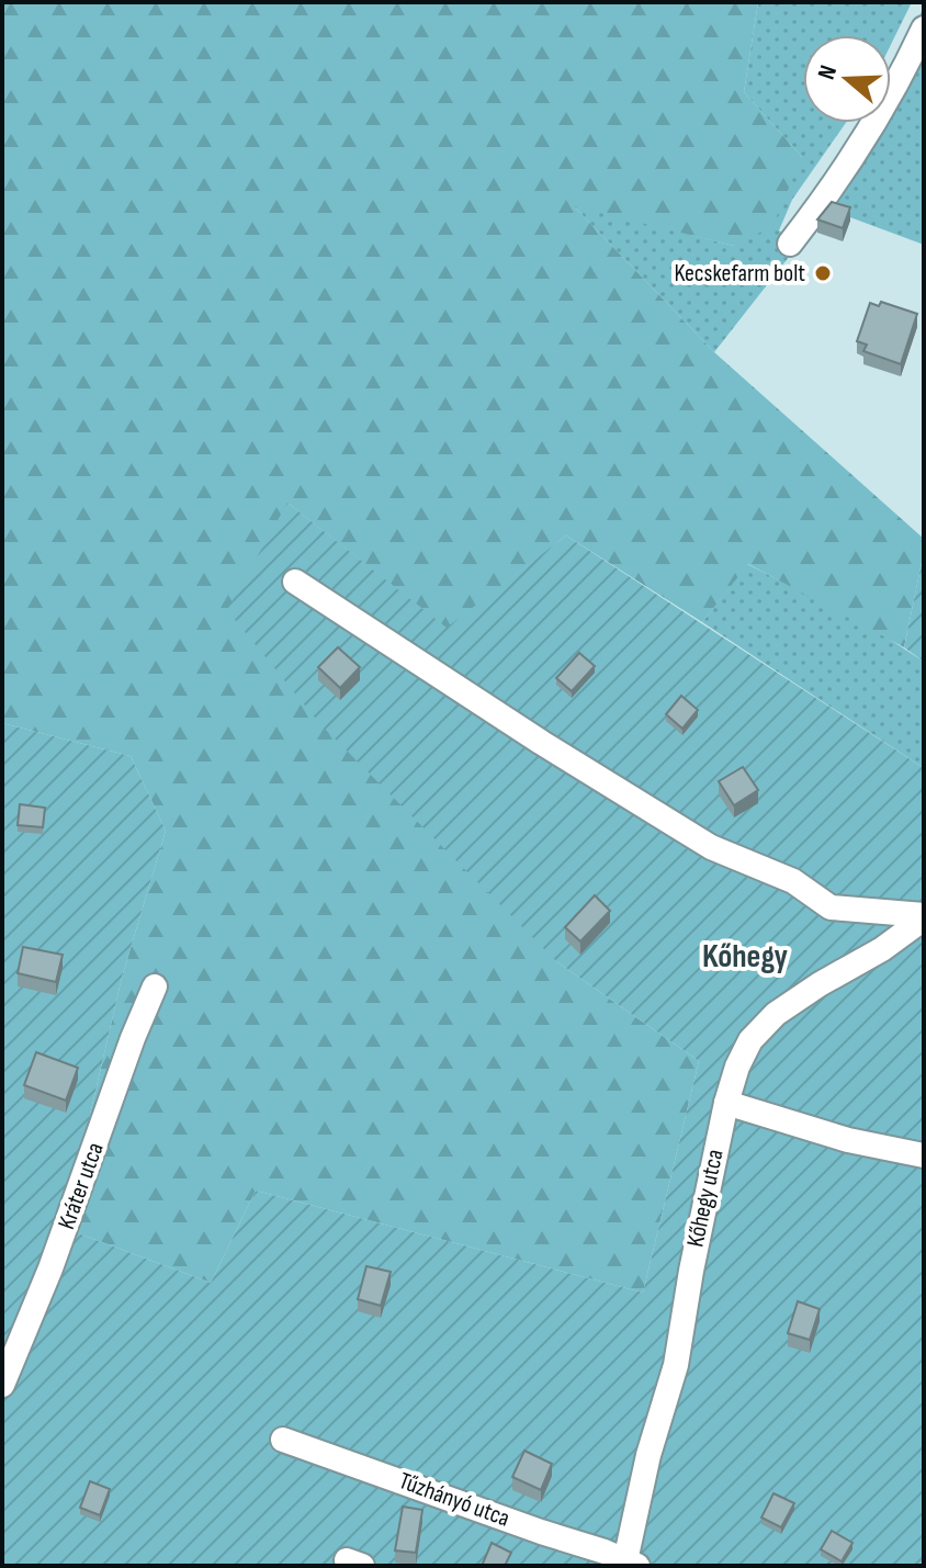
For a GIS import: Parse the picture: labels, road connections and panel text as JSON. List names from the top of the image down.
{
  "streets": {
    "street": ["Kráter utca", "Kőhegy utca", "Tűzhányó utca"]
  },
  "crossings": [
    ["Kőhegy utca", "Tűzhányó utca"]
  ],
  "districts": ["Kőhegy"],
  "places": ["Kecskefarm bolt"],
  "north": "left"
}
